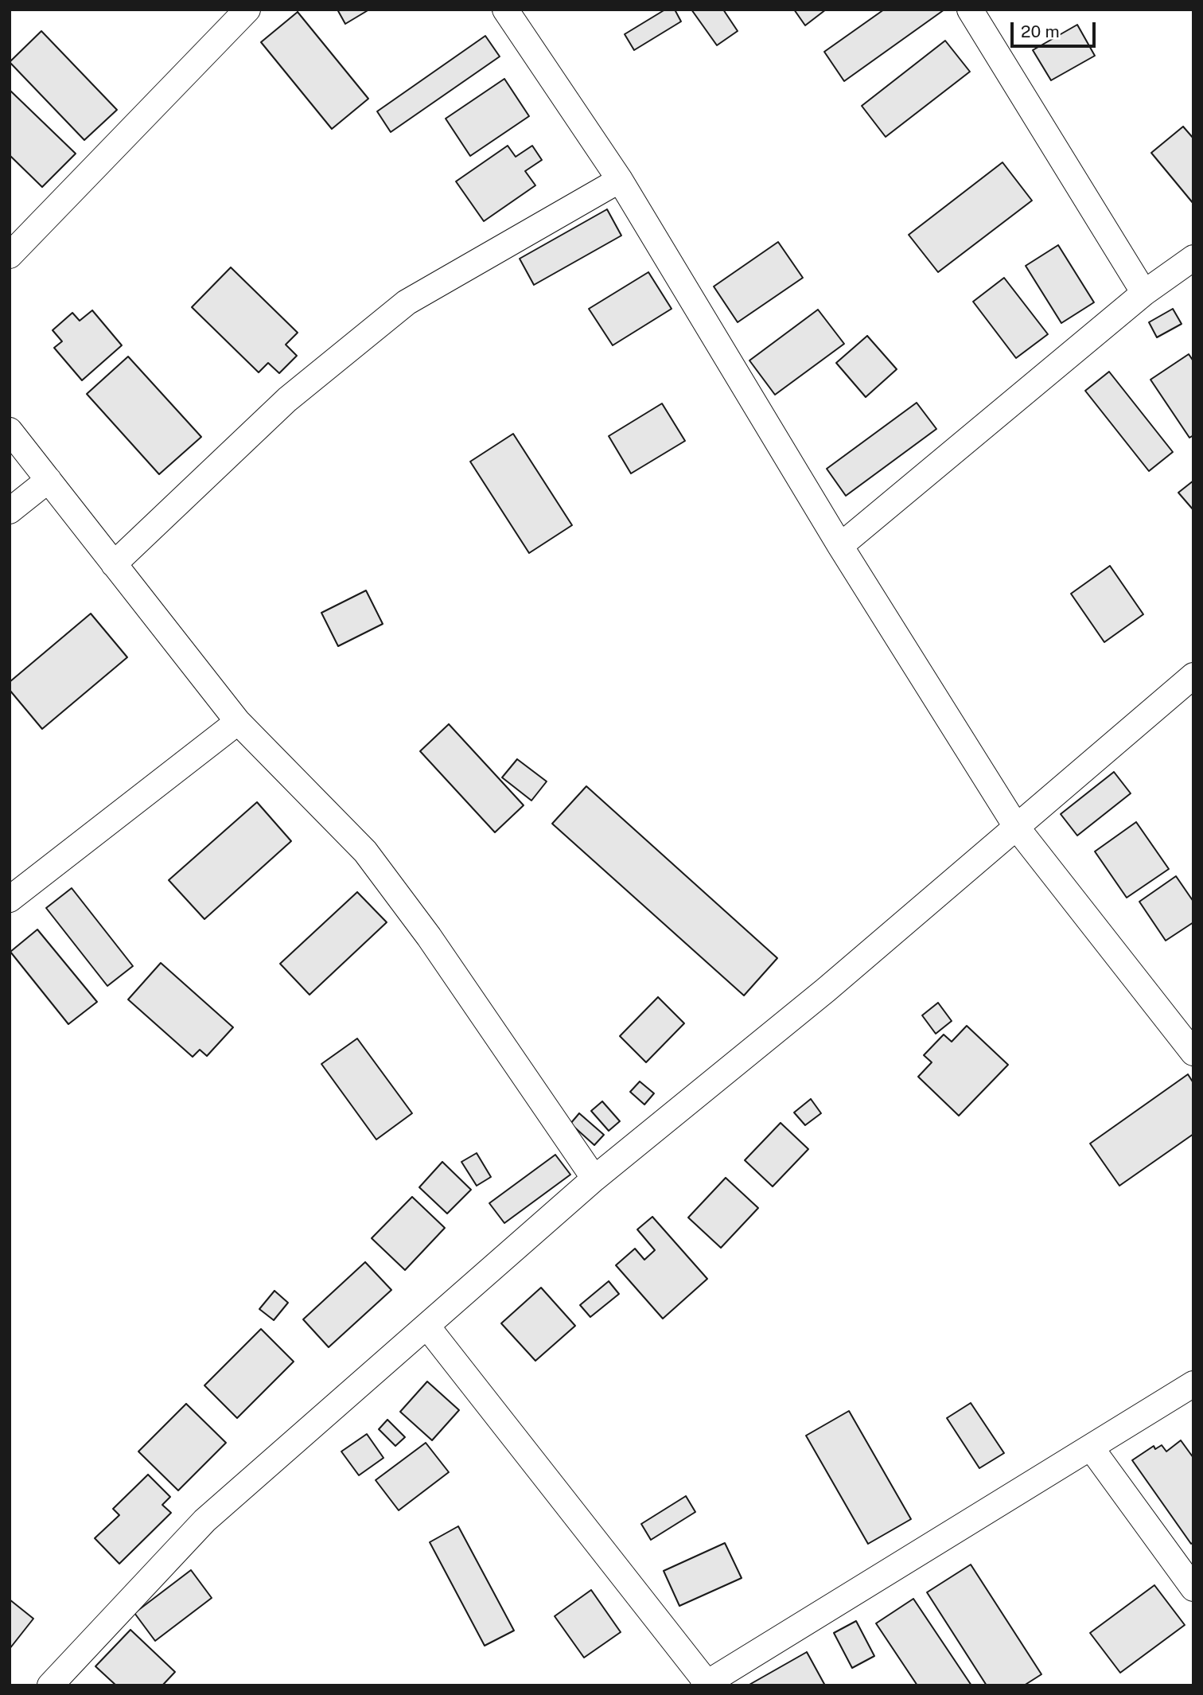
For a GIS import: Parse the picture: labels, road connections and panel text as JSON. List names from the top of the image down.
{
  "scale_bar": "20 m"
}
